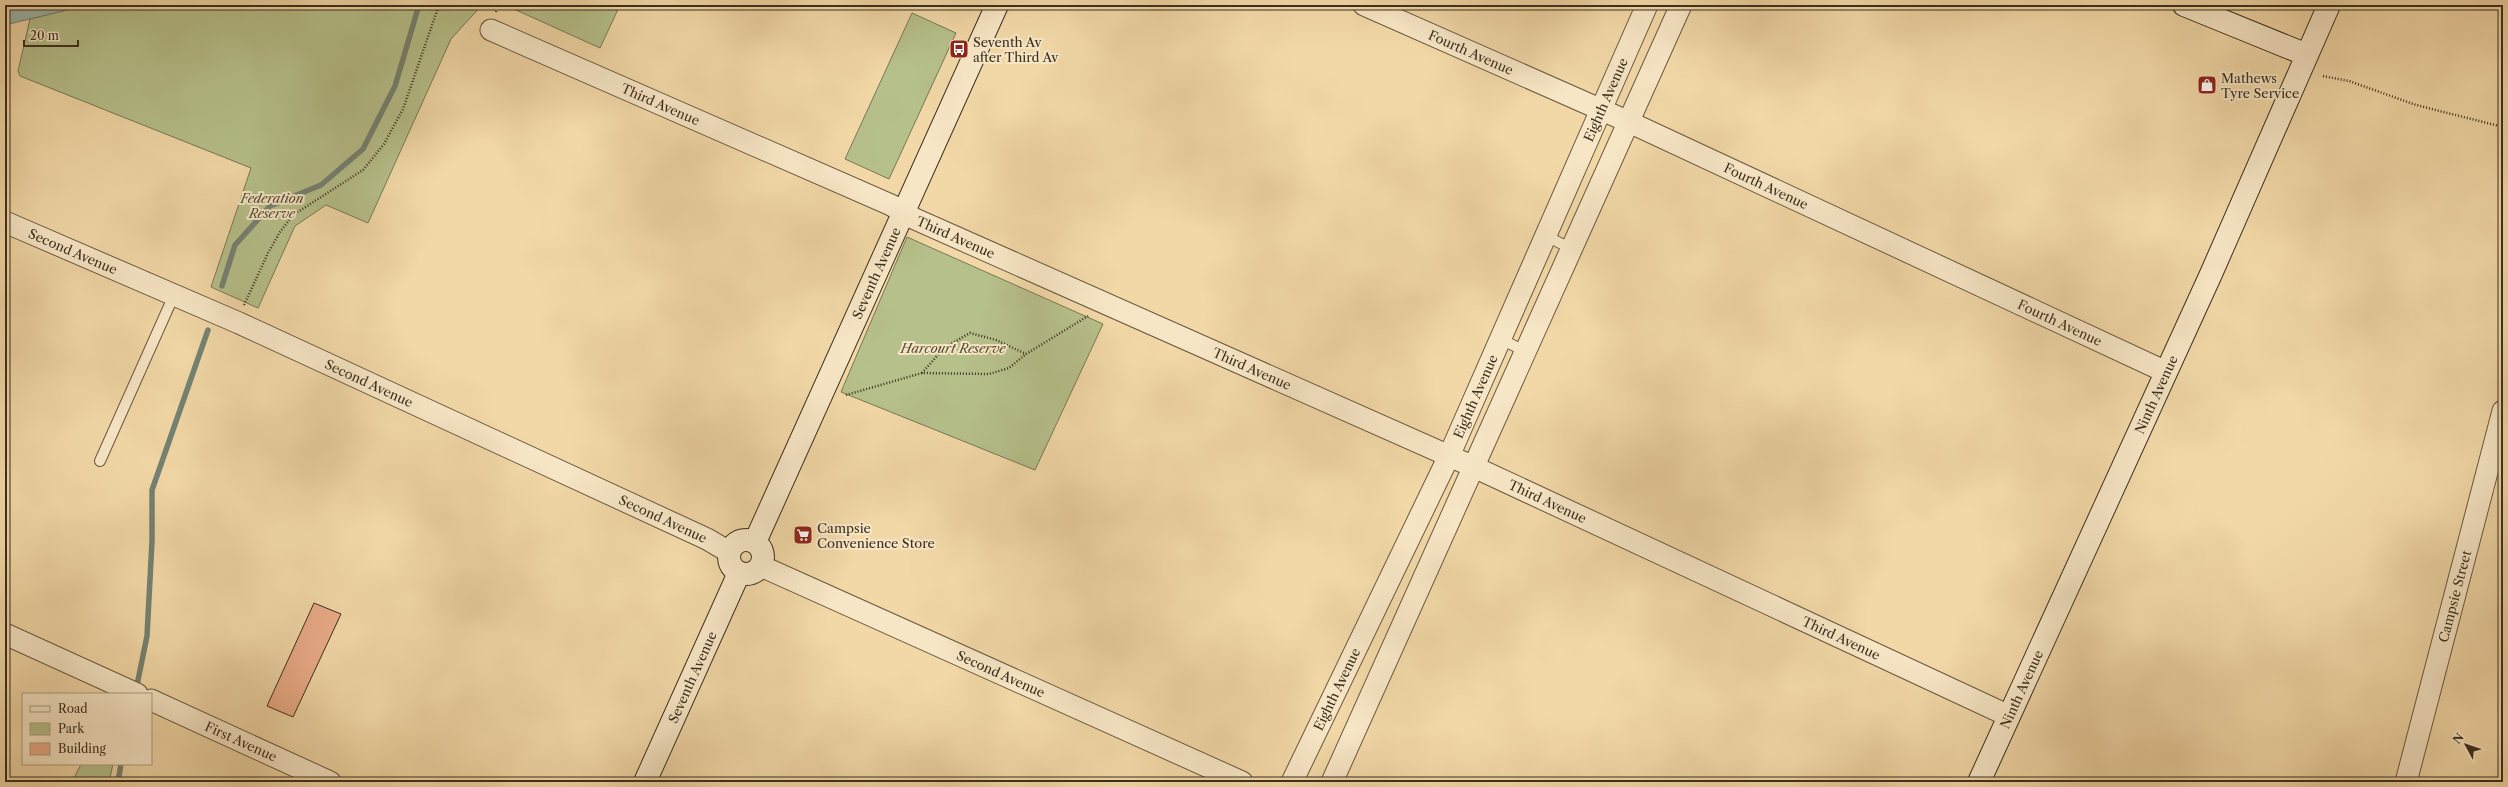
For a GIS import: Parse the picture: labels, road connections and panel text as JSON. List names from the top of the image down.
{
  "streets": {
    "main road": ["Seventh Avenue", "Ninth Avenue"],
    "street": [
      "Fourth Avenue",
      "Eighth Avenue",
      "Third Avenue",
      "Second Avenue",
      "Campsie Street",
      "First Avenue"
    ]
  },
  "crossings": [
    ["Fourth Avenue", "Eighth Avenue"],
    ["Fourth Avenue", "Ninth Avenue"],
    ["Eighth Avenue", "Third Avenue"],
    ["Third Avenue", "Seventh Avenue"],
    ["Third Avenue", "Ninth Avenue"],
    ["Second Avenue", "Seventh Avenue"]
  ],
  "parks": ["Federation Reserve", "Harcourt Reserve"],
  "places": {
    "bus stop": ["Seventh Av after Third Av"],
    "shop": ["Mathews Tyre Service"],
    "supermarket": ["Campsie Convenience Store"]
  },
  "legend": ["Road", "Park", "Building"],
  "scale_bar": "20 m",
  "north": "top left"
}
